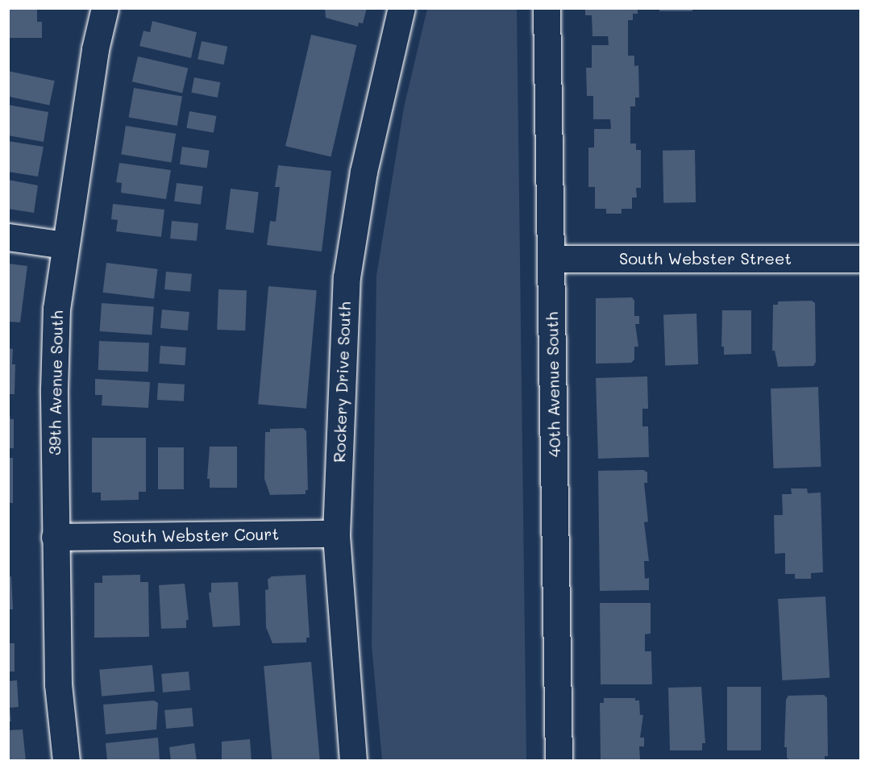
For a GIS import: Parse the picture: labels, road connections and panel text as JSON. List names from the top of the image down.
{
  "streets": {
    "street": [
      "South Webster Street",
      "Rockery Drive South",
      "39th Avenue South",
      "40th Avenue South",
      "South Webster Court"
    ]
  },
  "crossings": [
    ["South Webster Street", "40th Avenue South"],
    ["Rockery Drive South", "South Webster Court"],
    ["39th Avenue South", "South Webster Court"]
  ]
}
